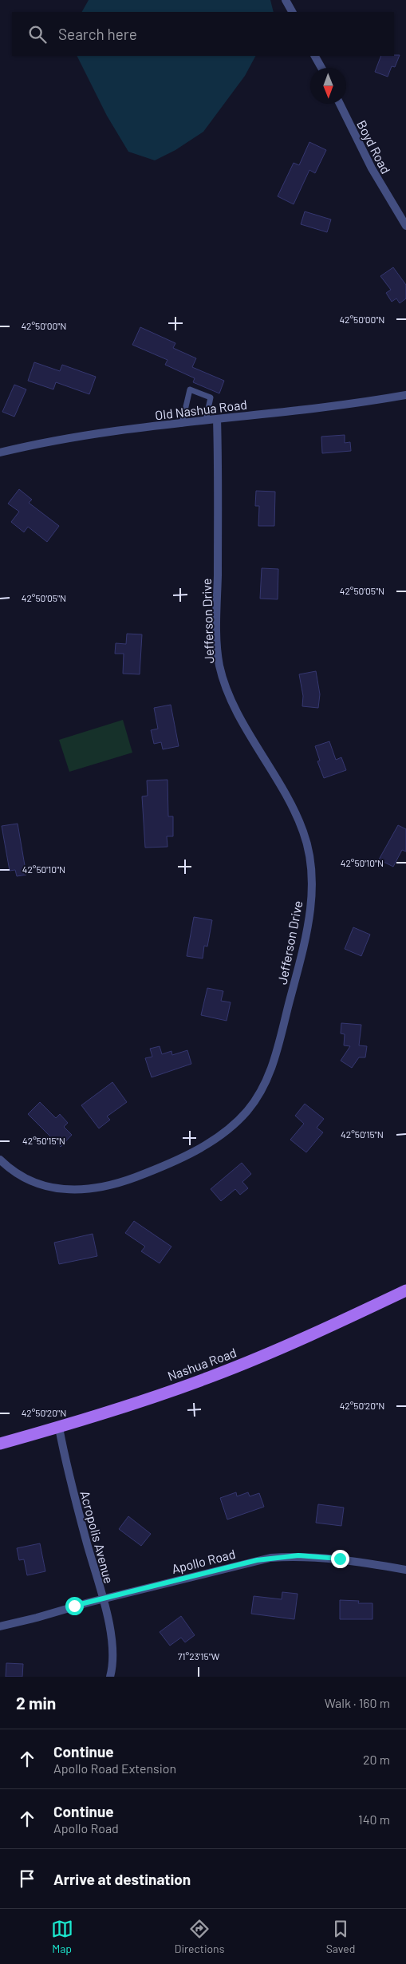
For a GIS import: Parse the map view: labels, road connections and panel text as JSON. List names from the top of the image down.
{
  "streets": {
    "main road": ["Nashua Road"],
    "street": [
      "Boyd Road",
      "Old Nashua Road",
      "Jefferson Drive",
      "Acropolis Avenue",
      "Apollo Road"
    ]
  },
  "crossings": [
    ["Old Nashua Road", "Jefferson Drive"],
    ["Nashua Road", "Acropolis Avenue"],
    ["Acropolis Avenue", "Apollo Road"]
  ],
  "north": "bottom",
  "page": {
    "search": "Search here",
    "heading": ["2 min", "Walk · 160 m"],
    "list": [
      ["Continue", "Apollo Road Extension", "20 m"],
      ["Continue", "Apollo Road", "140 m"],
      "Arrive at destination"
    ],
    "nav": ["Map", "Directions", "Saved"]
  },
  "coordinates": [
    "42°50'00\"N",
    "42°50'05\"N",
    "42°50'10\"N",
    "42°50'15\"N",
    "42°50'20\"N",
    "71°23'15\"W"
  ]
}
